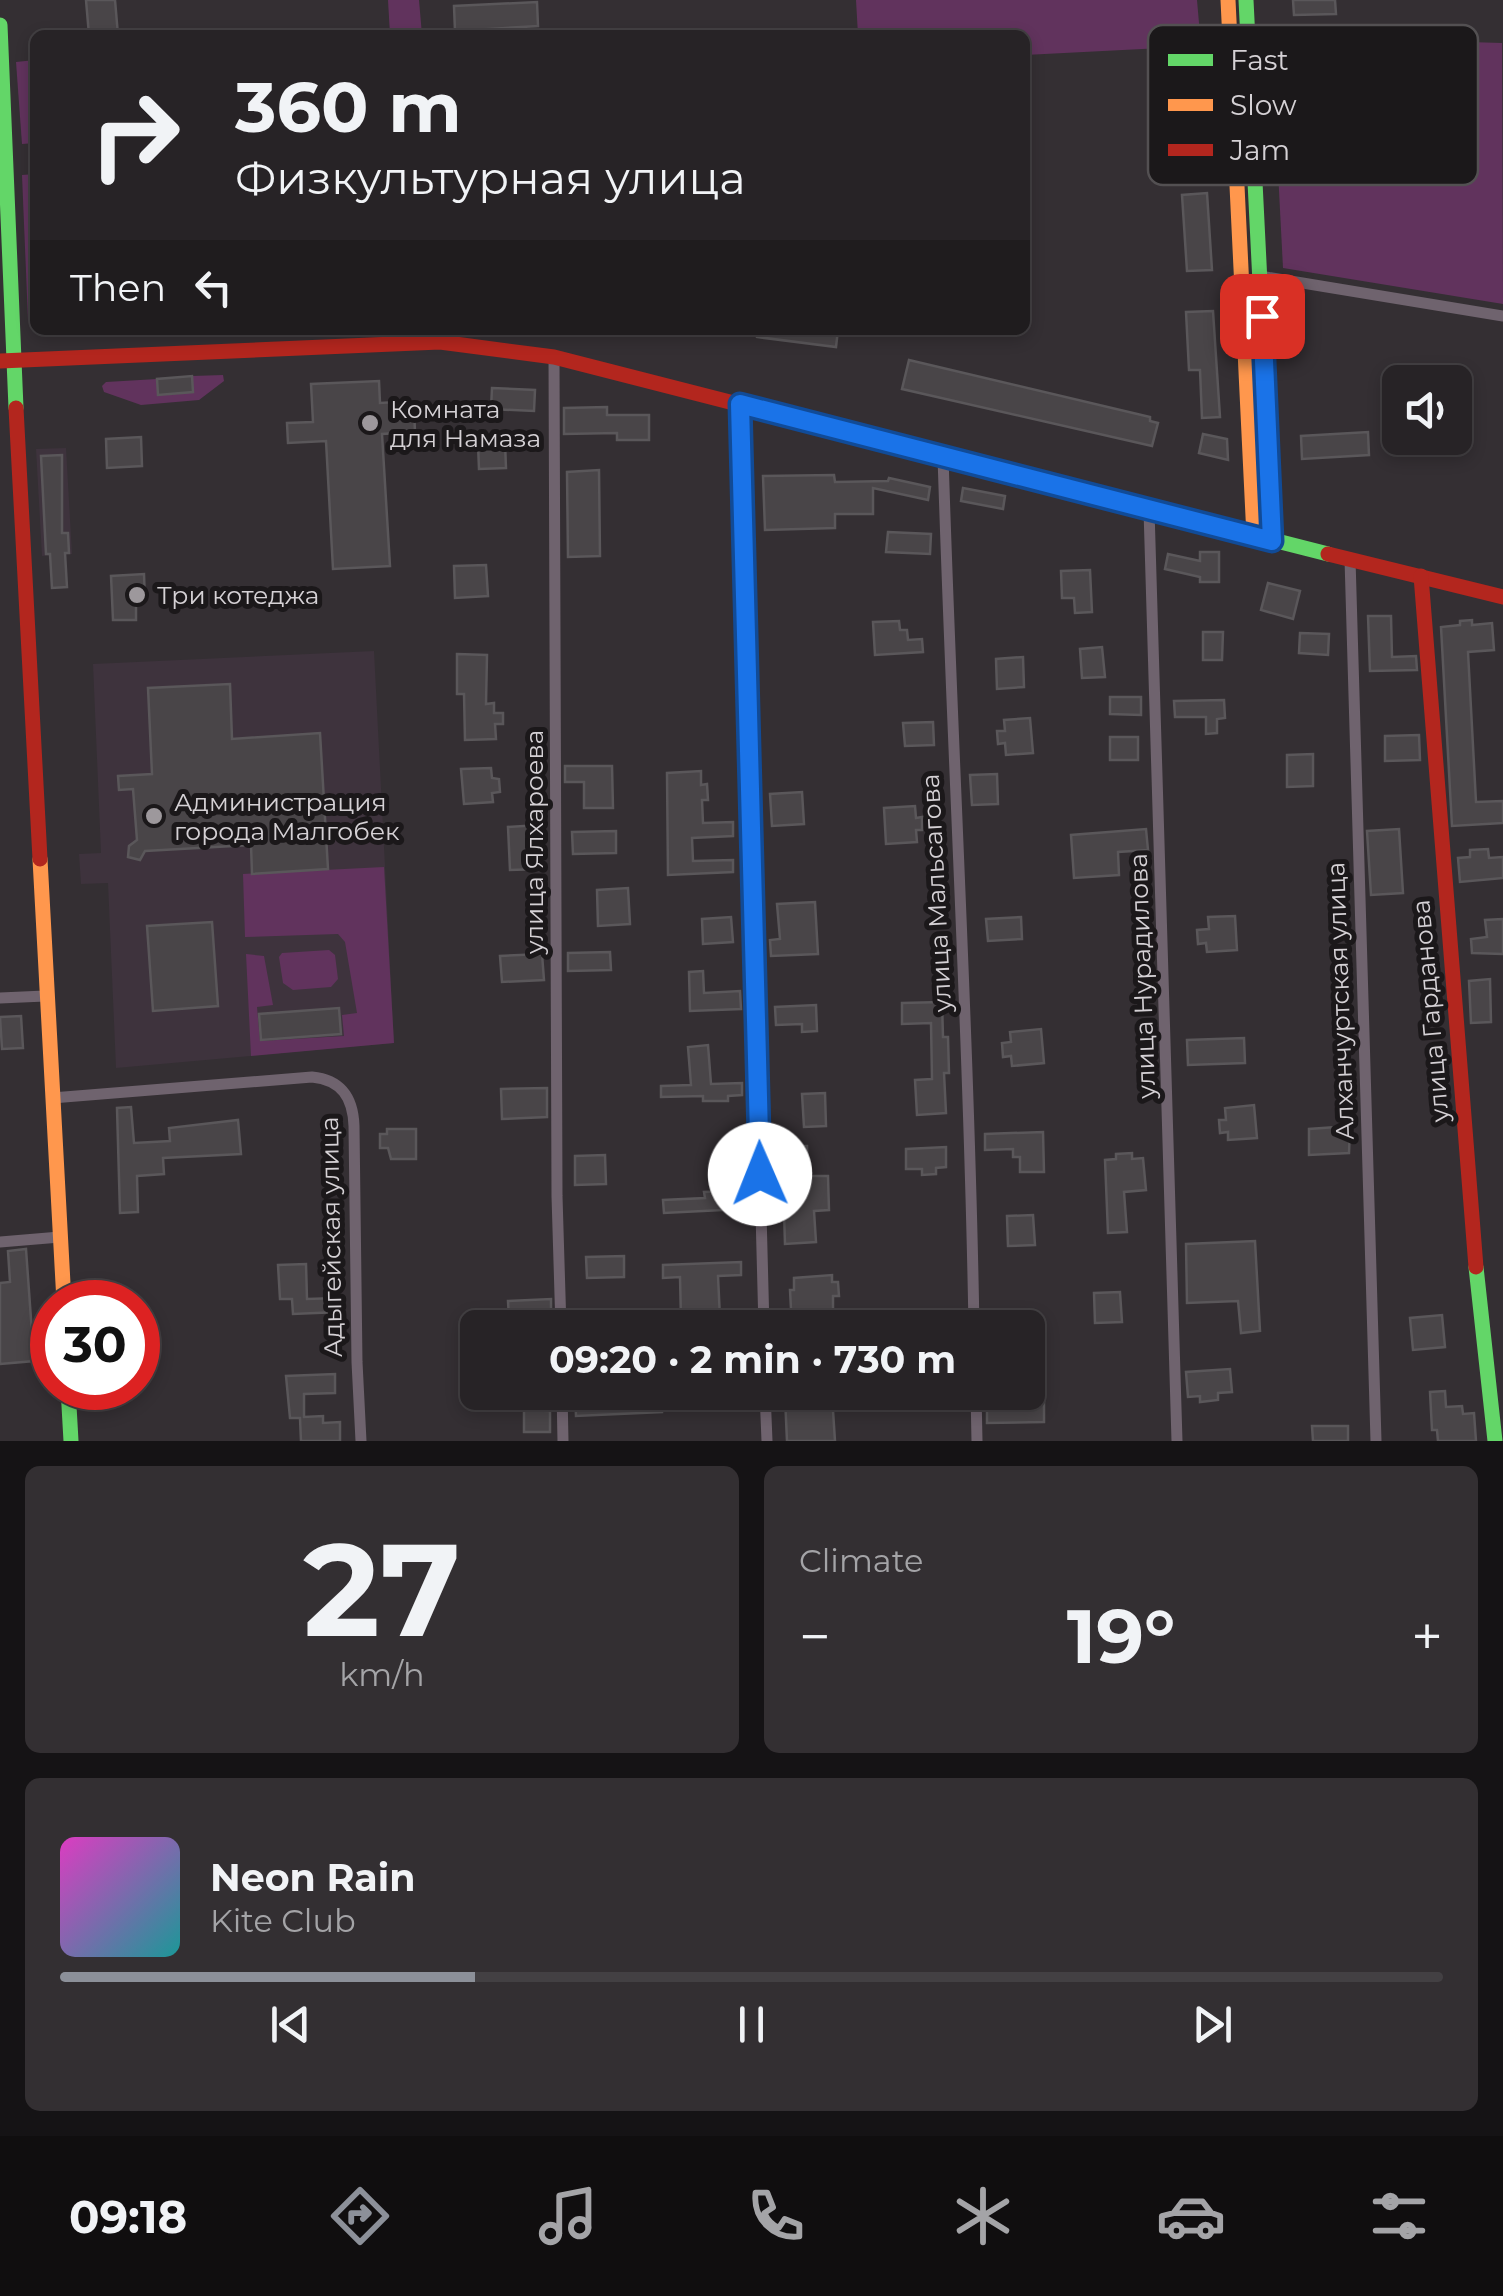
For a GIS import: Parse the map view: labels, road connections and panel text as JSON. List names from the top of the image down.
{
  "streets": {
    "street": [
      "улица Ялхароева",
      "улица Мальсагова",
      "улица Нурадилова",
      "Алханчуртская улица",
      "улица Гарданова",
      "Адыгейская улица"
    ]
  },
  "places": ["Комната для Намаза", "Три котеджа", "Администрация города Малгобек"],
  "legend": ["Fast", "Slow", "Jam"],
  "page": {
    "turn": ["360 m", "Физкультурная улица"],
    "then": "Then",
    "limit": "30",
    "trip": "09:20 · 2 min · 730 m",
    "tile": [
      ["27", "km/h"],
      "Climate"
    ],
    "heat": ["−", "19°", "+"],
    "song": ["Neon Rain", "Kite Club"],
    "tabs": "09:18"
  }
}
